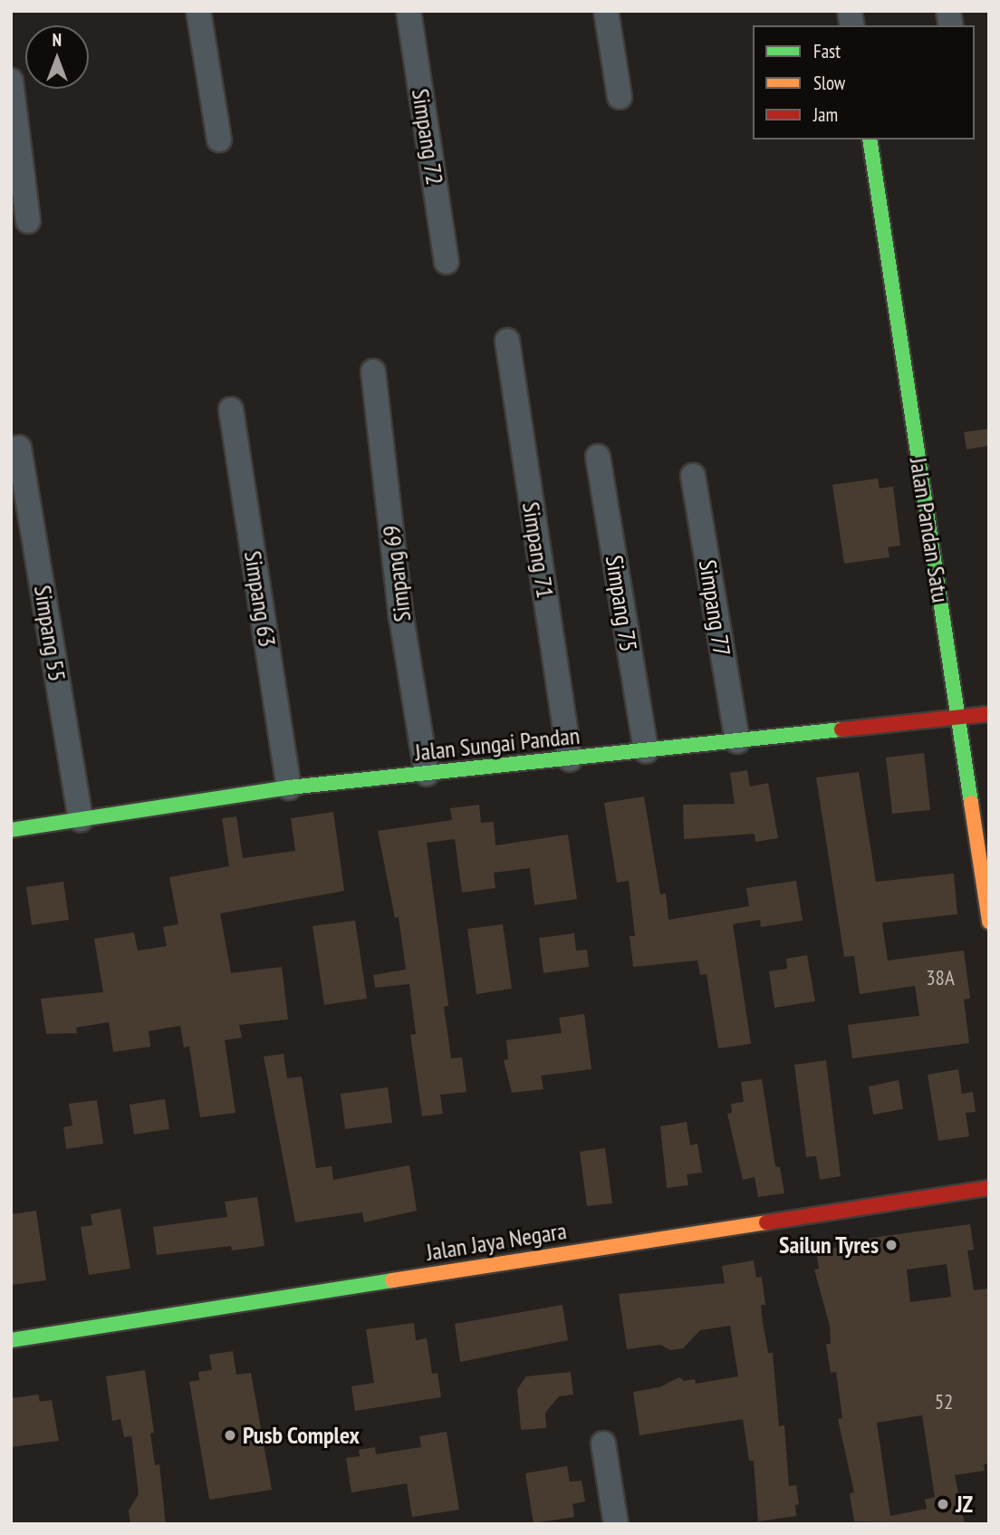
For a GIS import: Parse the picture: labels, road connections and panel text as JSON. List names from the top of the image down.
{
  "streets": {
    "street": [
      "Simpang 72",
      "Jalan Pandan Satu",
      "Simpang 71",
      "Simpang 69",
      "Simpang 63",
      "Simpang 75",
      "Simpang 77",
      "Simpang 55",
      "Jalan Sungai Pandan",
      "Jalan Jaya Negara"
    ]
  },
  "crossings": [
    ["Jalan Pandan Satu", "Jalan Sungai Pandan"],
    ["Simpang 71", "Jalan Sungai Pandan"],
    ["Simpang 69", "Jalan Sungai Pandan"],
    ["Simpang 63", "Jalan Sungai Pandan"],
    ["Simpang 75", "Jalan Sungai Pandan"],
    ["Simpang 77", "Jalan Sungai Pandan"],
    ["Simpang 55", "Jalan Sungai Pandan"]
  ],
  "places": ["Sailun Tyres", "Pusb Complex", "JZ"],
  "house_numbers": ["38A", "52"],
  "legend": ["Fast", "Slow", "Jam"],
  "north": "top"
}
